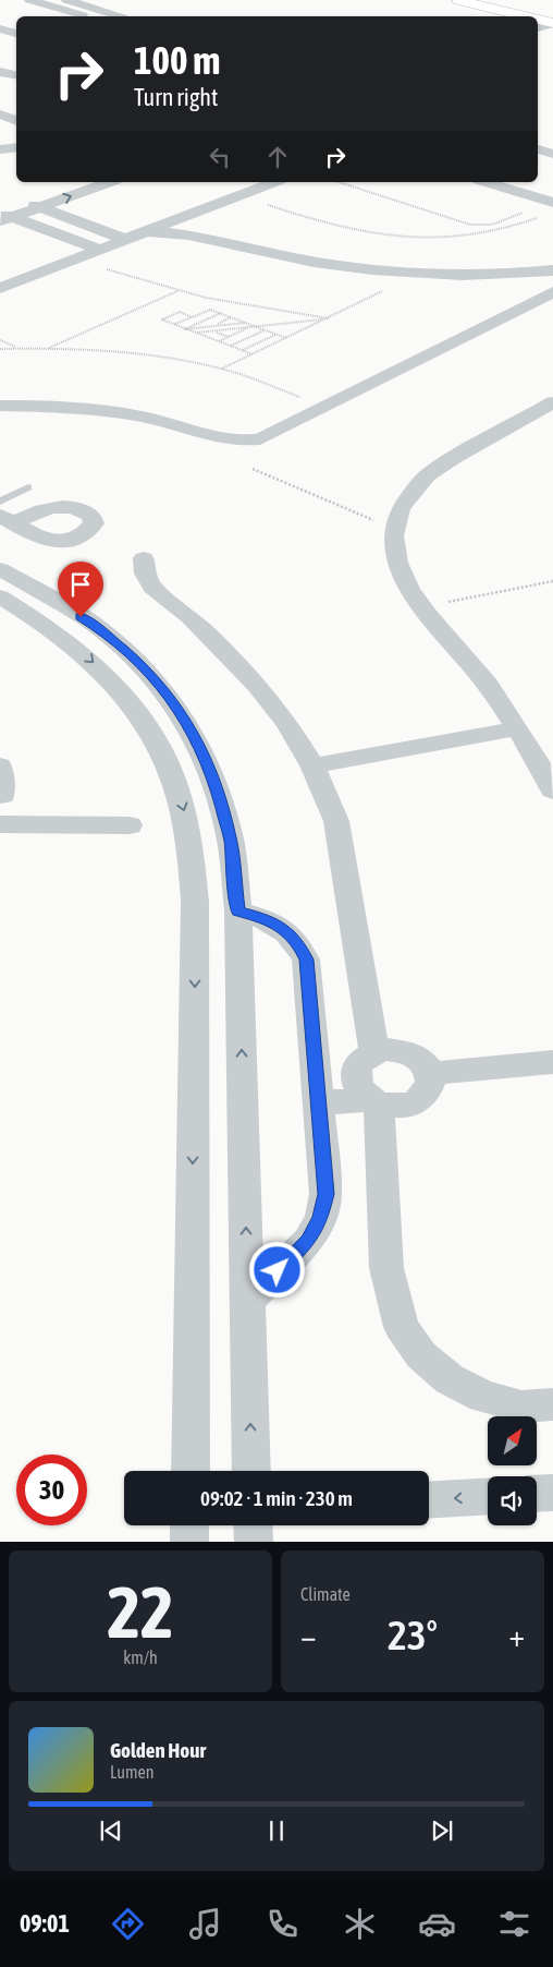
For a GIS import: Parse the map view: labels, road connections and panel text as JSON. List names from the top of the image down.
{
  "north": "top right",
  "page": {
    "turn": ["100 m", "Turn right"],
    "limit": "30",
    "trip": "09:02 · 1 min · 230 m",
    "tile": [
      ["22", "km/h"],
      "Climate"
    ],
    "heat": ["−", "23°", "+"],
    "song": ["Golden Hour", "Lumen"],
    "tabs": "09:01"
  }
}
